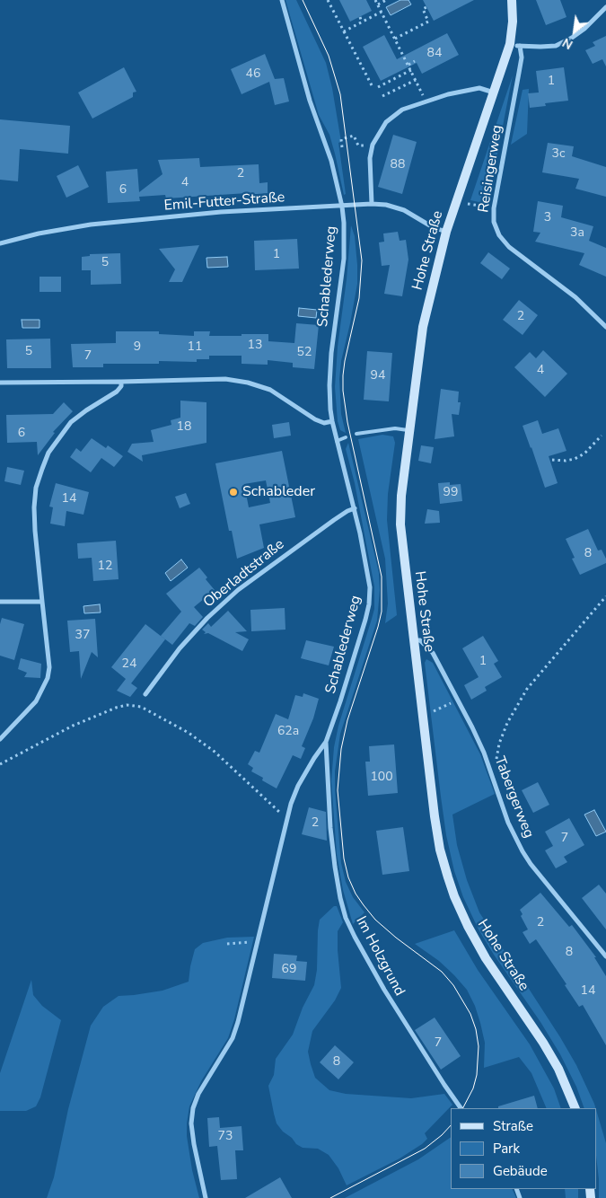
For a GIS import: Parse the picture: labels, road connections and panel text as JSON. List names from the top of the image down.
{
  "streets": {
    "main road": ["Hohe Straße"],
    "street": [
      "Reisingerweg",
      "Emil-Futter-Straße",
      "Schablederweg",
      "Oberladtstraße",
      "Tabergerweg",
      "Im Holzgrund"
    ]
  },
  "crossings": [
    ["Reisingerweg", "Hohe Straße"],
    ["Emil-Futter-Straße", "Hohe Straße"],
    ["Emil-Futter-Straße", "Schablederweg"],
    ["Hohe Straße", "Tabergerweg"],
    ["Schablederweg", "Oberladtstraße"],
    ["Schablederweg", "Im Holzgrund"]
  ],
  "places": ["Schableder"],
  "house_numbers": [
    "84",
    "46",
    "1",
    "3c",
    "88",
    "2",
    "4",
    "6",
    "3",
    "3a",
    "1",
    "5",
    "2",
    "13",
    "9",
    "11",
    "5",
    "52",
    "7",
    "4",
    "94",
    "18",
    "6",
    "99",
    "14",
    "8",
    "12",
    "37",
    "1",
    "24",
    "62a",
    "100",
    "2",
    "7",
    "2",
    "8",
    "69",
    "14",
    "7",
    "8",
    "73"
  ],
  "legend": ["Straße", "Park", "Gebäude"],
  "north": "bottom left"
}
